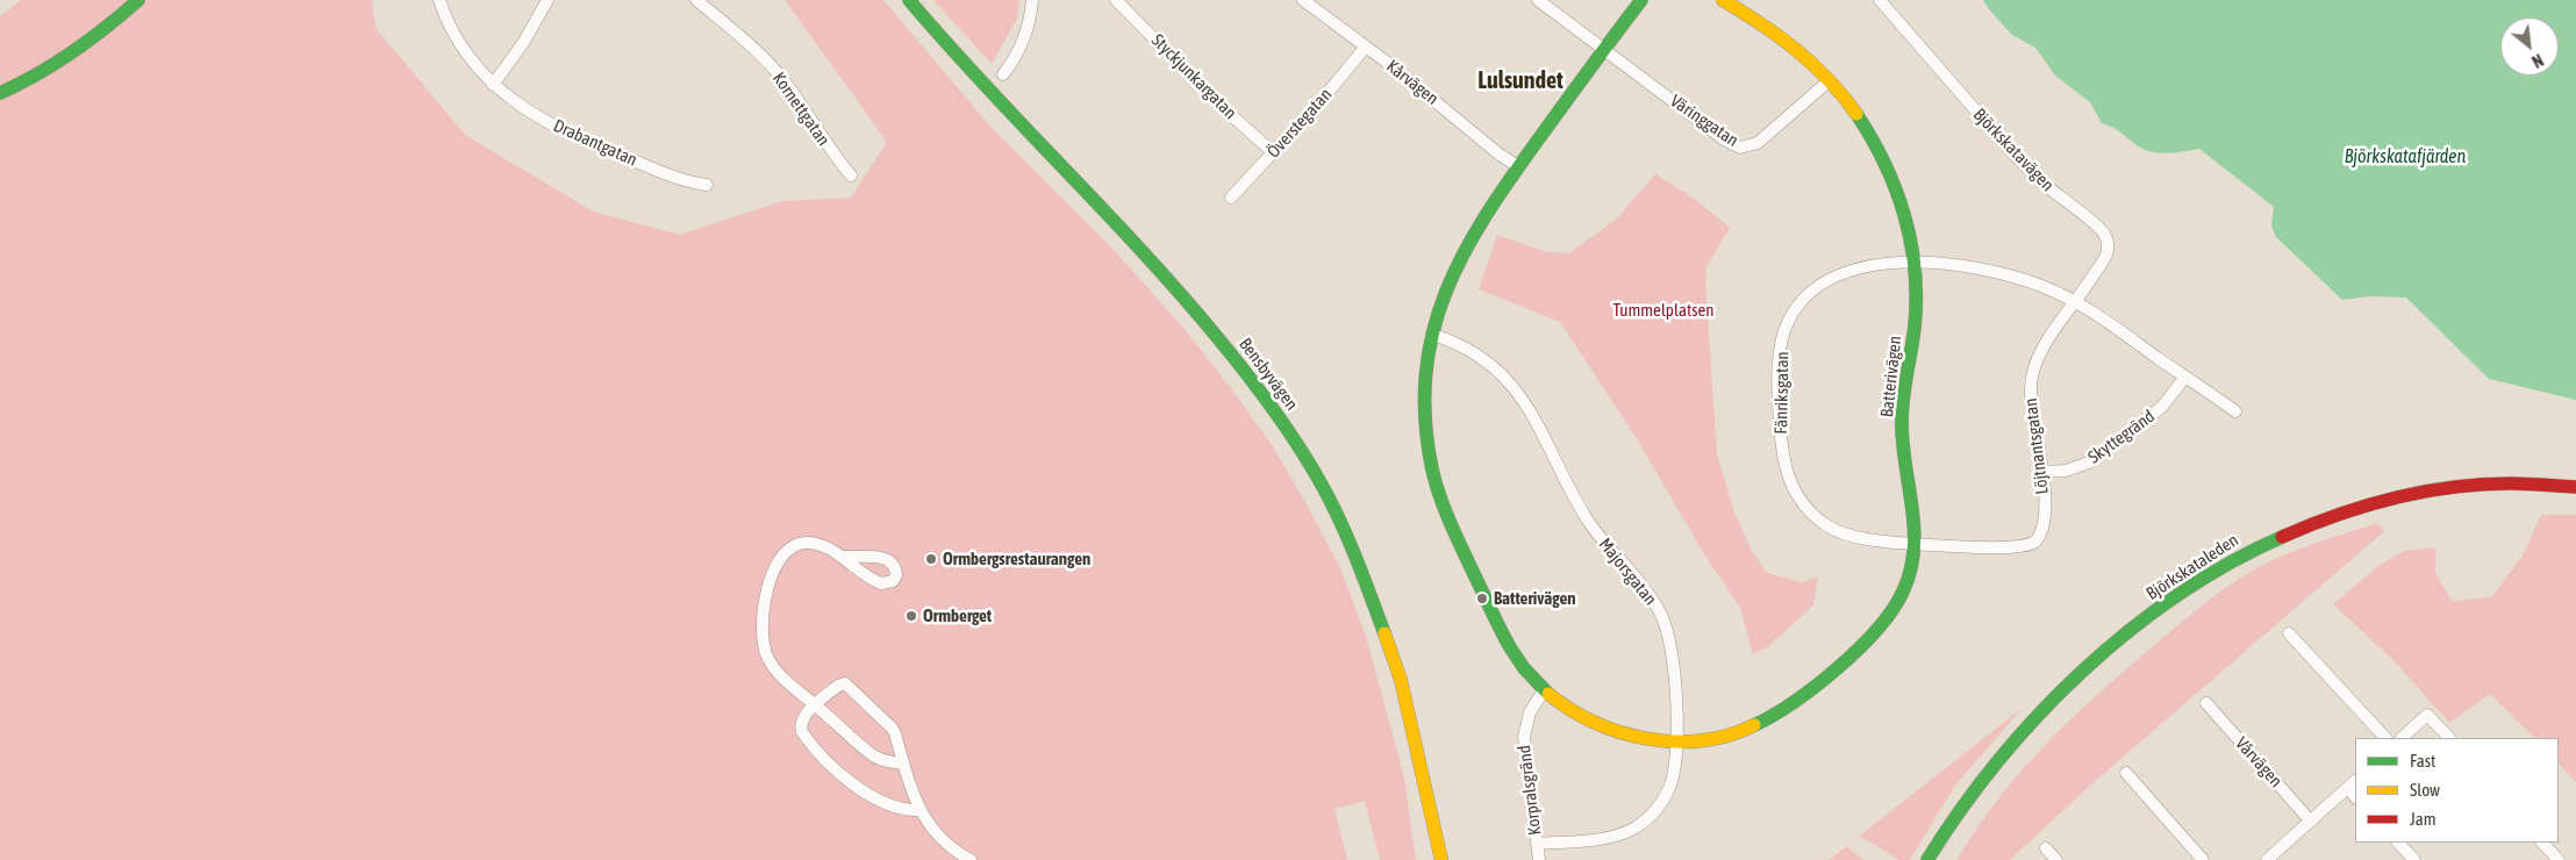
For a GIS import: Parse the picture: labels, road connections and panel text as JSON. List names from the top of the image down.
{
  "streets": {
    "street": [
      "Styckjunkargatan",
      "Kårvägen",
      "Kornettgatan",
      "Väringgatan",
      "Överstegatan",
      "Drabantgatan",
      "Björkskatavägen",
      "Bensbyvägen",
      "Batterivägen",
      "Fänriksgatan",
      "Skyttegränd",
      "Löjtnantsgatan",
      "Björkskataleden",
      "Majorsgatan",
      "Vårvägen",
      "Korpralsgränd"
    ]
  },
  "crossings": [
    ["Styckjunkargatan", "Överstegatan"],
    ["Kårvägen", "Överstegatan"],
    ["Kårvägen", "Batterivägen"],
    ["Väringgatan", "Batterivägen"],
    ["Björkskatavägen", "Fänriksgatan"],
    ["Björkskatavägen", "Löjtnantsgatan"],
    ["Batterivägen", "Fänriksgatan"],
    ["Batterivägen", "Majorsgatan"],
    ["Batterivägen", "Korpralsgränd"],
    ["Fänriksgatan", "Skyttegränd"],
    ["Fänriksgatan", "Löjtnantsgatan"],
    ["Skyttegränd", "Löjtnantsgatan"],
    ["Majorsgatan", "Korpralsgränd"]
  ],
  "districts": ["Lulsundet"],
  "water": ["Björkskatafjärden"],
  "parks": ["Tummelplatsen"],
  "places": ["Ormbergsrestaurangen", "Batterivägen", "Ormberget"],
  "legend": ["Fast", "Slow", "Jam"],
  "north": "bottom right"
}
